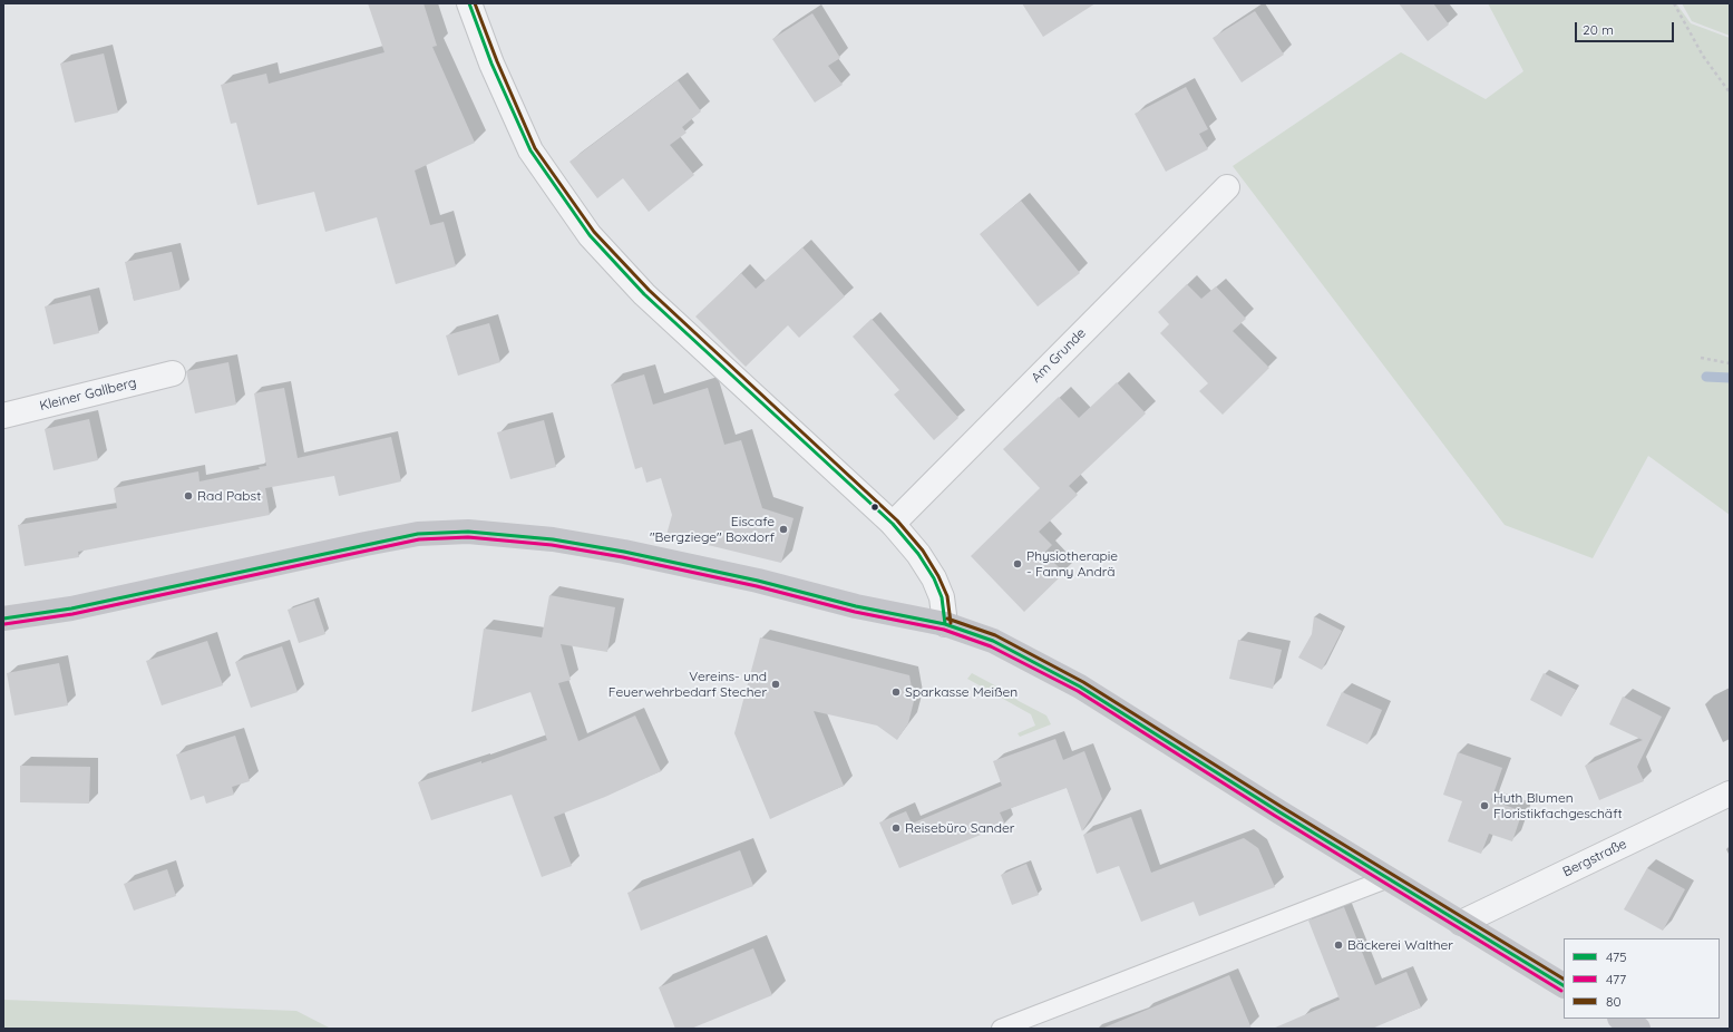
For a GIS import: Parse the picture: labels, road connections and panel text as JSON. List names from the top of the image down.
{
  "streets": {
    "street": ["Am Grunde", "Kleiner Gallberg", "Bergstraße"]
  },
  "places": [
    "Rad Pabst",
    "Eiscafe \"Bergziege\" Boxdorf",
    "Physiotherapie - Fanny Andrä",
    "Vereins- und Feuerwehrbedarf Stecher",
    "Sparkasse Meißen",
    "Huth Blumen Floristikfachgeschäft",
    "Reisebüro Sander",
    "Bäckerei Walther"
  ],
  "lines": ["transit line 475", "transit line 80", "transit line 477"],
  "legend": ["475", "477", "80"],
  "scale_bar": "20 m"
}
